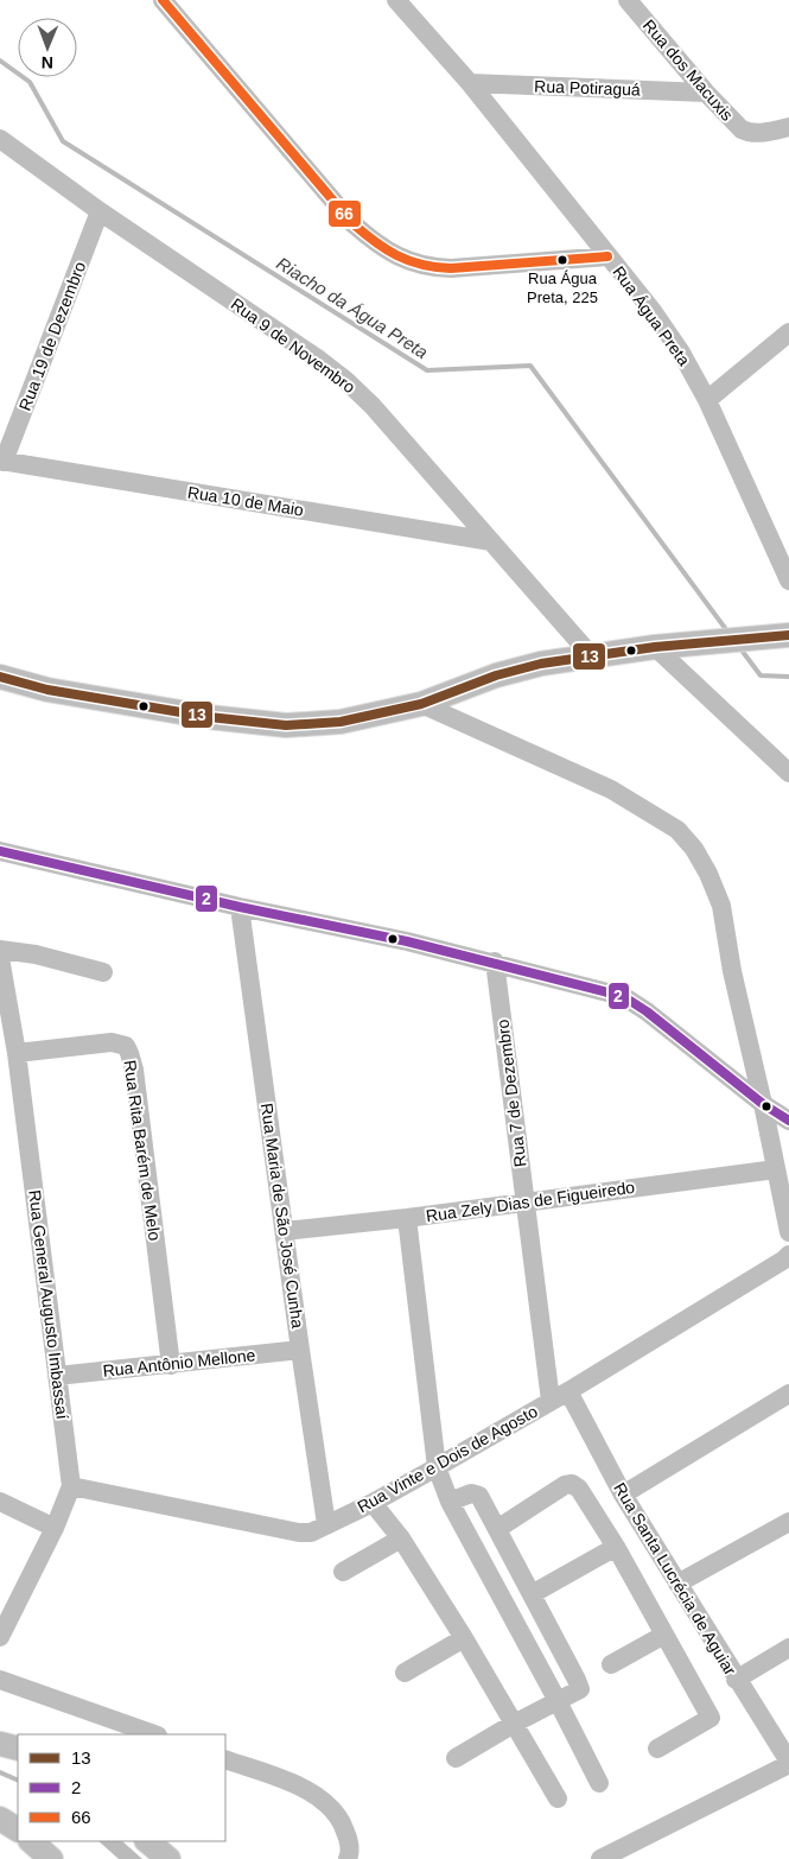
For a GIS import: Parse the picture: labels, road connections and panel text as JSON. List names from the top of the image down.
{
  "streets": {
    "street": [
      "Rua dos Macuxis",
      "Rua Potiraguá",
      "Rua Água Preta",
      "Rua 19 de Dezembro",
      "Rua 9 de Novembro",
      "Rua 10 de Maio",
      "Rua 7 de Dezembro",
      "Rua Rita Barém de Melo",
      "Rua Zely Dias de Figueiredo",
      "Rua Maria de São José Cunha",
      "Rua General Augusto Imbassaí",
      "Rua Antônio Mellone",
      "Rua Vinte e Dois de Agosto",
      "Rua Santa Lucrécia de Aguiar"
    ]
  },
  "crossings": [
    ["Rua dos Macuxis", "Rua Potiraguá"],
    ["Rua Potiraguá", "Rua Água Preta"],
    ["Rua 19 de Dezembro", "Rua 9 de Novembro"],
    ["Rua 19 de Dezembro", "Rua 10 de Maio"],
    ["Rua 9 de Novembro", "Rua 10 de Maio"],
    ["Rua 7 de Dezembro", "Rua Zely Dias de Figueiredo"],
    ["Rua 7 de Dezembro", "Rua Vinte e Dois de Agosto"],
    ["Rua Rita Barém de Melo", "Rua General Augusto Imbassaí"],
    ["Rua Rita Barém de Melo", "Rua Antônio Mellone"],
    ["Rua Zely Dias de Figueiredo", "Rua Maria de São José Cunha"],
    ["Rua Maria de São José Cunha", "Rua Antônio Mellone"],
    ["Rua Maria de São José Cunha", "Rua Vinte e Dois de Agosto"],
    ["Rua General Augusto Imbassaí", "Rua Antônio Mellone"],
    ["Rua General Augusto Imbassaí", "Rua Vinte e Dois de Agosto"],
    ["Rua Vinte e Dois de Agosto", "Rua Santa Lucrécia de Aguiar"]
  ],
  "water": ["Riacho da Água Preta"],
  "places": ["Rua Água Preta, 225"],
  "lines": ["transit line 66", "transit line 13", "transit line 2"],
  "legend": ["13", "2", "66"],
  "north": "bottom"
}
